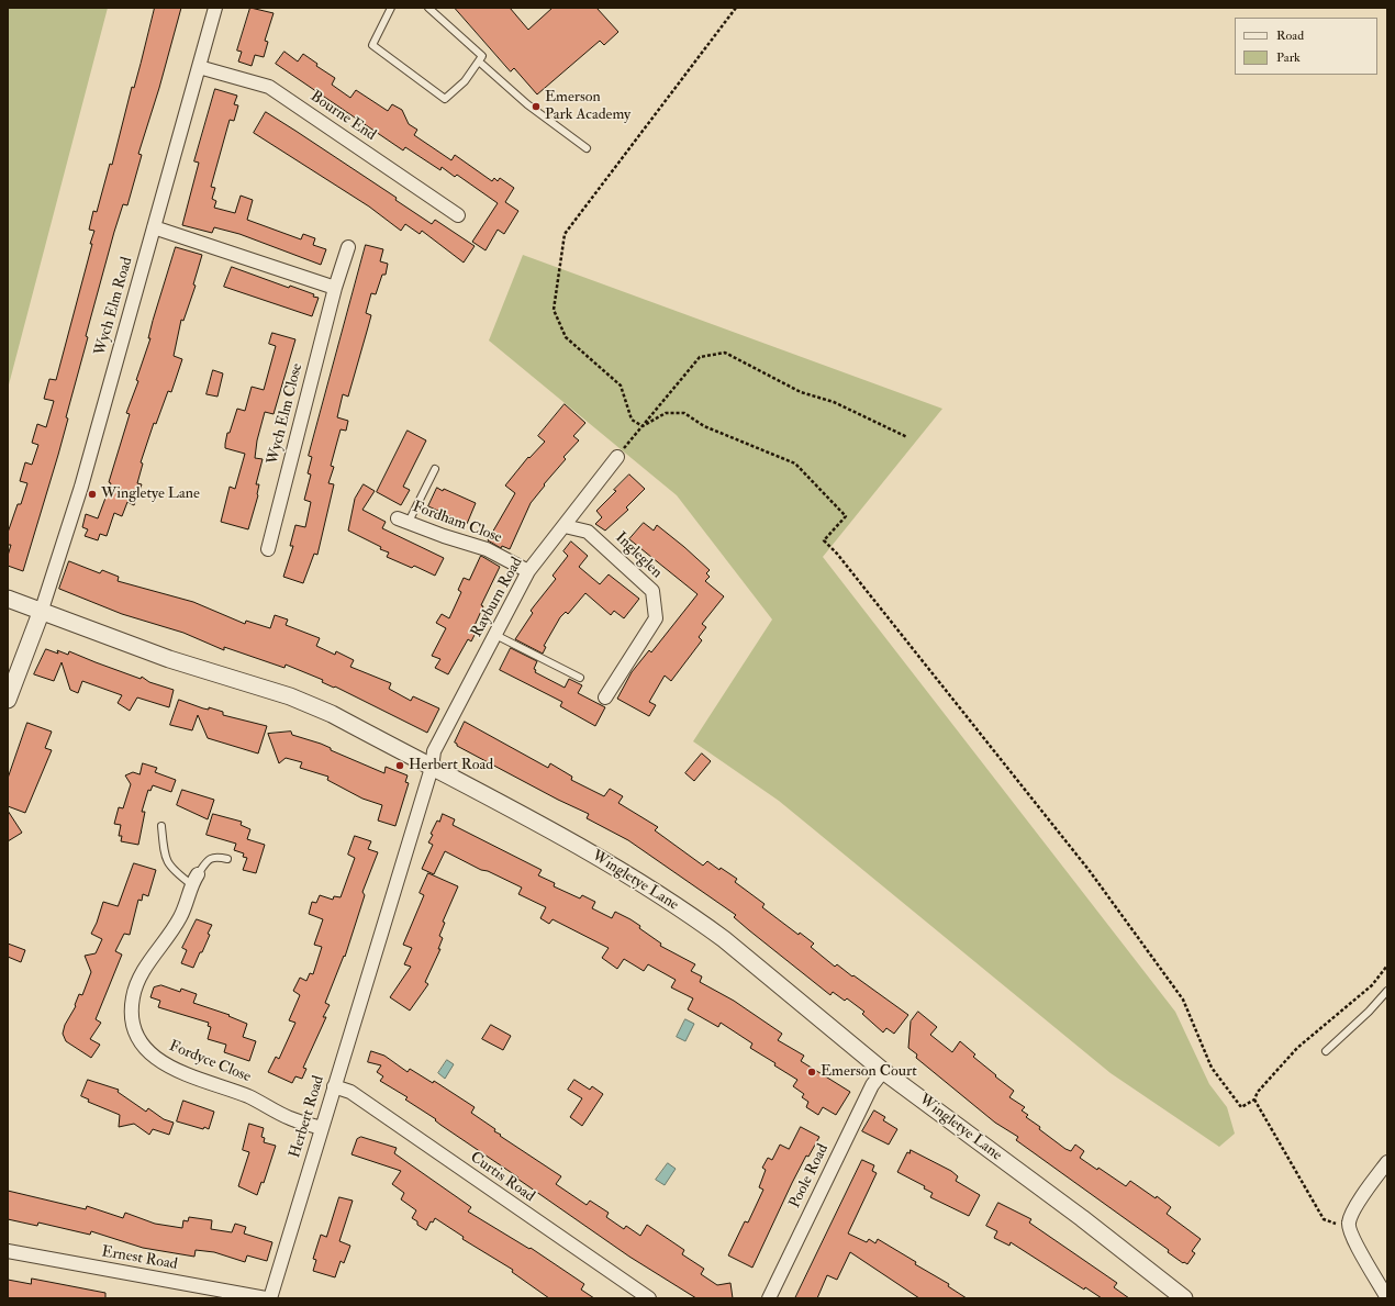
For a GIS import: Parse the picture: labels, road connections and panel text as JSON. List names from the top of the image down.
{
  "streets": {
    "street": [
      "Bourne End",
      "Wych Elm Road",
      "Wych Elm Close",
      "Fordham Close",
      "Ingleglen",
      "Rayburn Road",
      "Wingletye Lane",
      "Fordyce Close",
      "Herbert Road",
      "Poole Road",
      "Curtis Road",
      "Ernest Road"
    ]
  },
  "crossings": [
    ["Bourne End", "Wych Elm Road"],
    ["Wych Elm Road", "Wingletye Lane"],
    ["Fordham Close", "Rayburn Road"],
    ["Ingleglen", "Rayburn Road"],
    ["Rayburn Road", "Wingletye Lane"],
    ["Rayburn Road", "Herbert Road"],
    ["Wingletye Lane", "Herbert Road"],
    ["Wingletye Lane", "Poole Road"],
    ["Fordyce Close", "Herbert Road"],
    ["Herbert Road", "Curtis Road"]
  ],
  "places": [
    "Emerson Park Academy",
    "Wingletye Lane",
    "Herbert Road",
    "Emerson Court"
  ],
  "legend": ["Road", "Park"]
}
